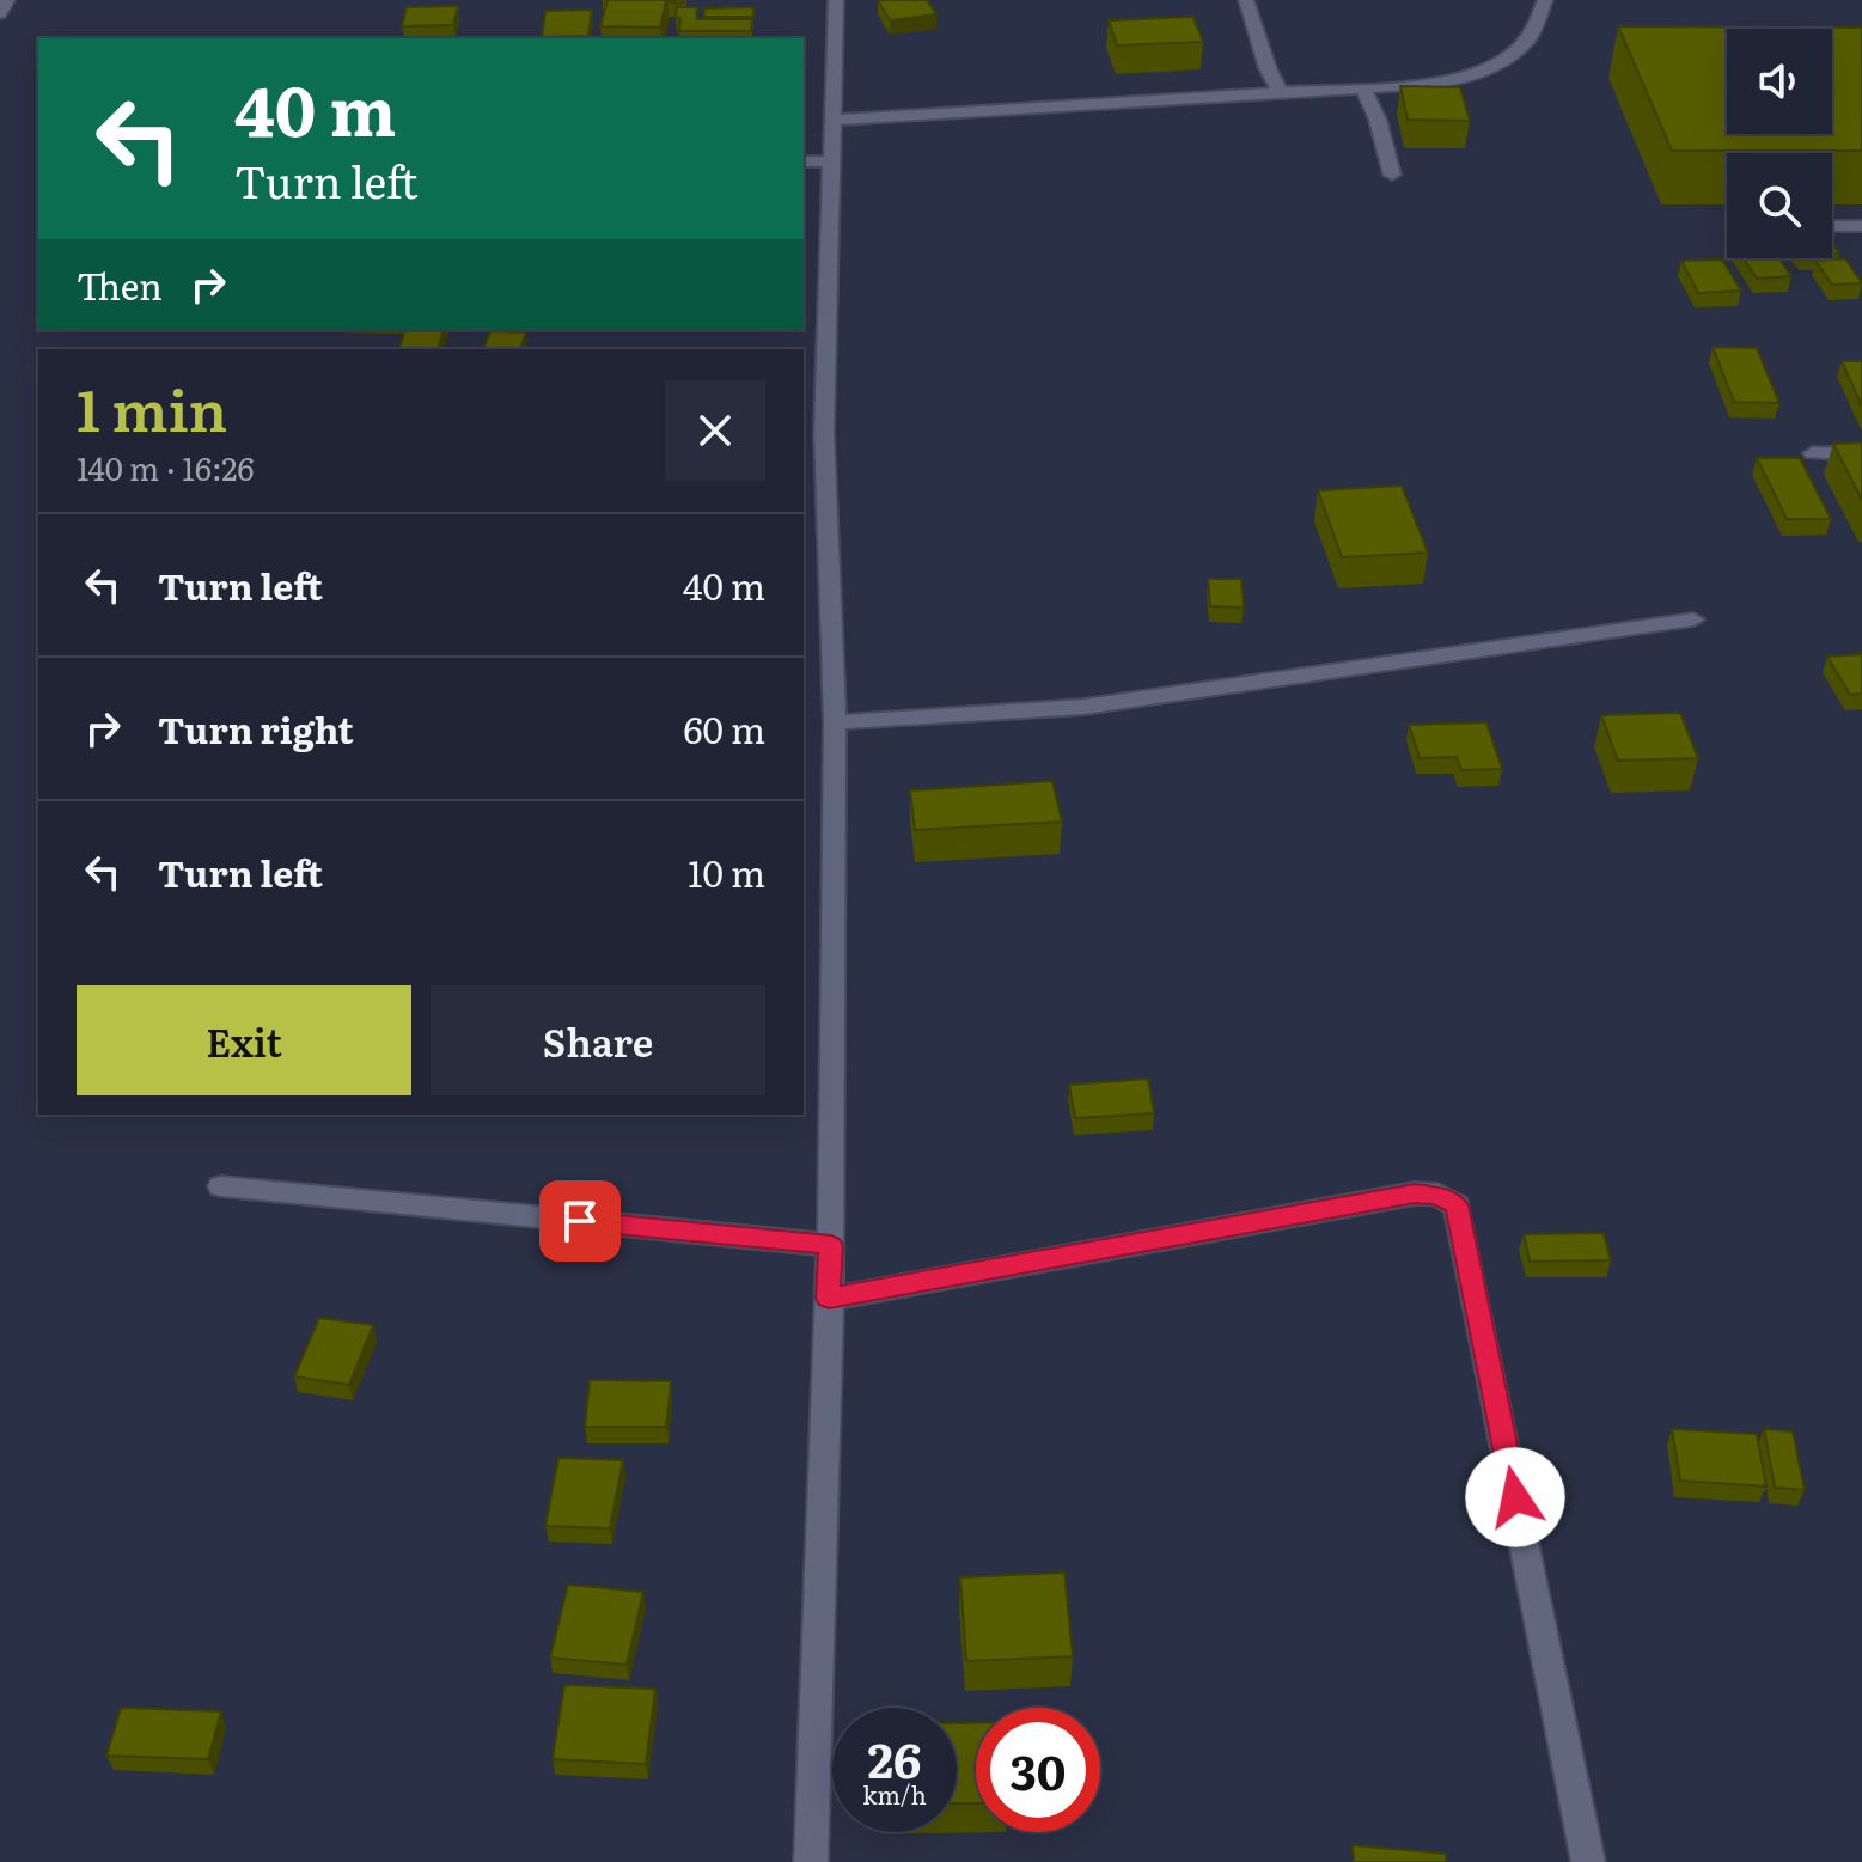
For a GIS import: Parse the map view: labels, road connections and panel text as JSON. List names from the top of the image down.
{
  "page": {
    "turn": ["40 m", "Turn left"],
    "then": "Then",
    "heading": ["1 min", "140 m · 16:26"],
    "list": [
      {
        "name": "Turn left",
        "value": "40 m"
      },
      {
        "name": "Turn right",
        "value": "60 m"
      },
      {
        "name": "Turn left",
        "value": "10 m"
      }
    ],
    "buttons": ["Exit", "Share"],
    "speed": "26 km/h",
    "limit": "30"
  }
}
